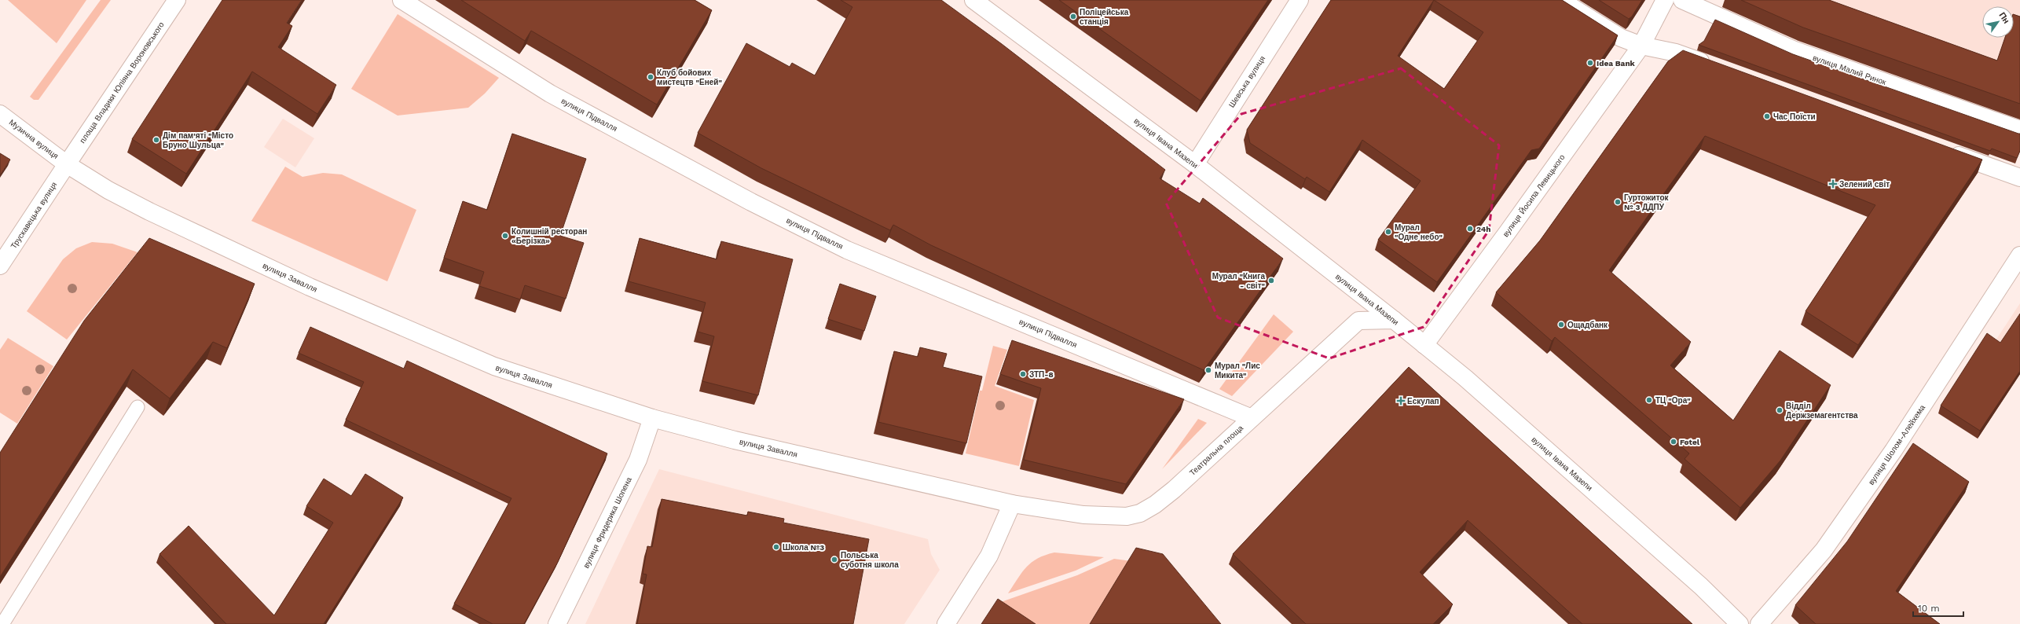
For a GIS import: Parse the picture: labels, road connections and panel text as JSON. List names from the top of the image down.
{
  "streets": {
    "street": [
      "вулиця Малий Ринок",
      "Шевська вулиця",
      "площа Владики Юліяна Вороновського",
      "вулиця Підвалля",
      "Музична вулиця",
      "вулиця Івана Мазепи",
      "вулиця Йосипа Левицького",
      "Трускавецька вулиця",
      "вулиця Завалля",
      "вулиця Шолом-Алейхема",
      "Театральна площа",
      "вулиця Фридерика Шопена"
    ]
  },
  "crossings": [
    ["Шевська вулиця", "вулиця Івана Мазепи"],
    ["площа Владики Юліяна Вороновського", "Музична вулиця"],
    ["площа Владики Юліяна Вороновського", "Трускавецька вулиця"],
    ["площа Владики Юліяна Вороновського", "вулиця Завалля"],
    ["вулиця Підвалля", "Театральна площа"],
    ["Музична вулиця", "Трускавецька вулиця"],
    ["Музична вулиця", "вулиця Завалля"],
    ["вулиця Івана Мазепи", "вулиця Йосипа Левицького"],
    ["вулиця Івана Мазепи", "Театральна площа"],
    ["Трускавецька вулиця", "вулиця Завалля"],
    ["вулиця Завалля", "Театральна площа"],
    ["вулиця Завалля", "вулиця Фридерика Шопена"]
  ],
  "places": {
    "other": [
      "Поліцейська станція",
      "Idea Bank",
      "Клуб бойових мистецтв \"Еней\"",
      "Час Поїсти",
      "Дім пам'яті \"Місто Бруно Шульца\"",
      "Гуртожиток № 3 ДДПУ",
      "24h",
      "Мурал \"Одне небо\"",
      "Колишній ресторан «Берізка»",
      "Мурал \"Книга - світ\"",
      "Ощадбанк",
      "Мурал \"Лис Микита\"",
      "ЗТП-8",
      "ТЦ \"Ора\"",
      "Відділ Держземагентства",
      "Fotel",
      "Школа №3",
      "Польська суботня школа"
    ],
    "health": ["Зелений світ", "Ескулап"]
  },
  "scale_bar": "10 m",
  "north": "top right"
}
